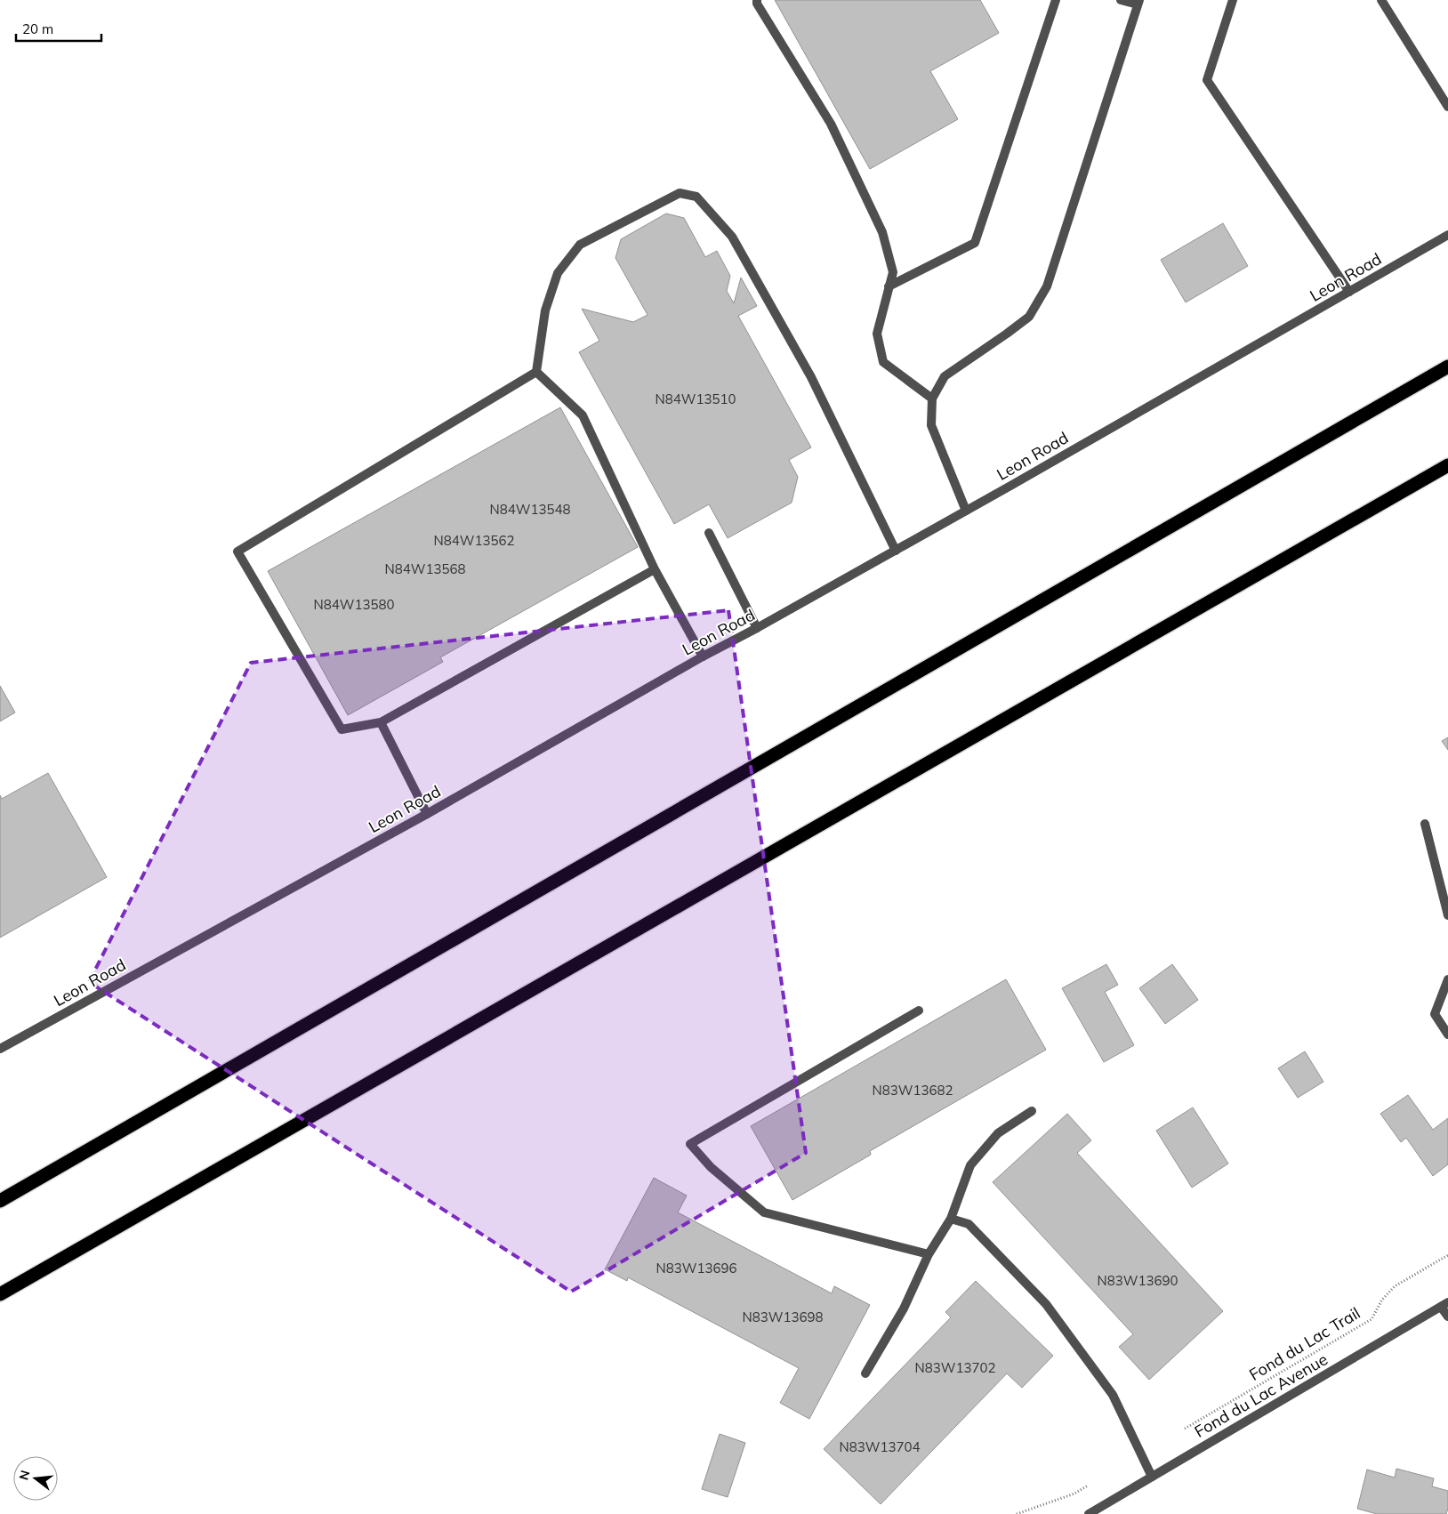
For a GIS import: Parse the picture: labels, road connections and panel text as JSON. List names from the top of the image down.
{
  "streets": {
    "street": ["Leon Road", "Fond du Lac Avenue"],
    "path": ["Fond du Lac Trail"]
  },
  "house_numbers": [
    "N84W13510",
    "N84W13548",
    "N84W13562",
    "N84W13568",
    "N84W13580",
    "N83W13682",
    "N83W13696",
    "N83W13690",
    "N83W13698",
    "N83W13702",
    "N83W13704"
  ],
  "scale_bar": "20 m",
  "north": "left"
}
